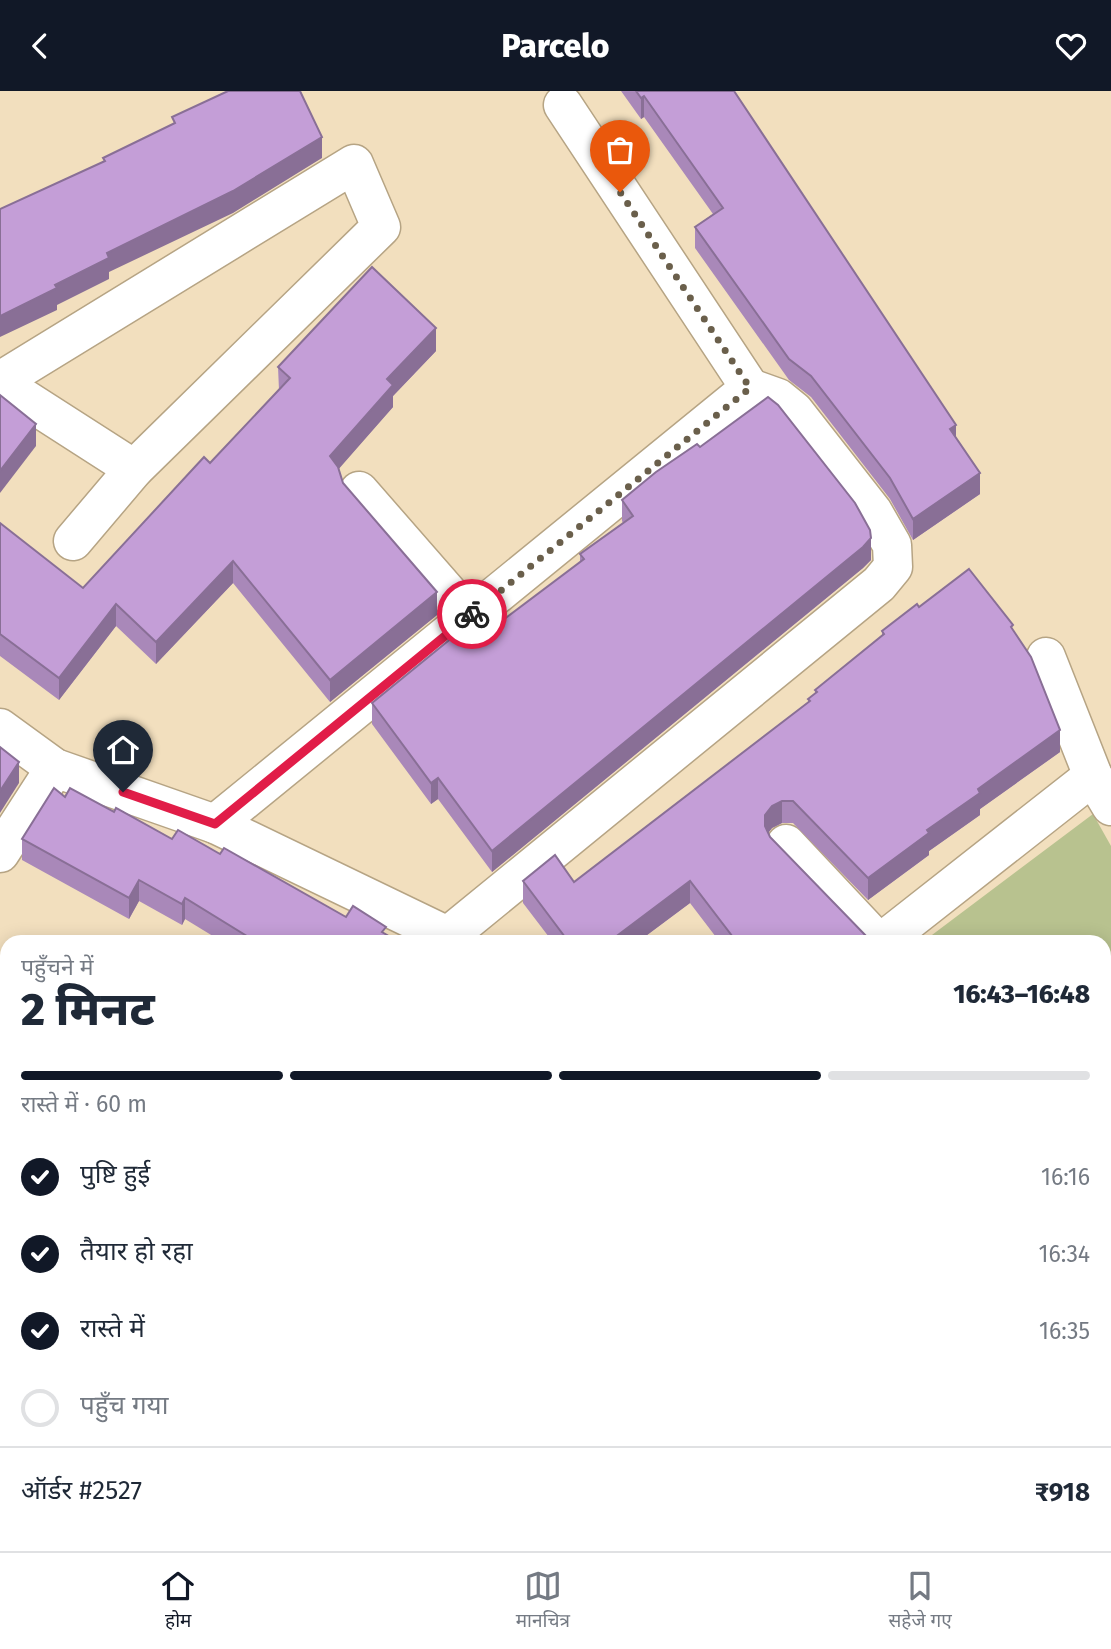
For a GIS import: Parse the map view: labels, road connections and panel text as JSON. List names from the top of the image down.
{
  "page": {
    "header": "Parcelo",
    "heading": ["2 मिनट", "पहुँचने में", "16:43–16:48"],
    "panel": ["ऑर्डर #2527", "₹918"],
    "bar": "रास्ते में · 60 m",
    "list": [
      ["पुष्टि हुई", "16:16"],
      ["तैयार हो रहा", "16:34"],
      ["रास्ते में", "16:35"],
      "पहुँच गया"
    ],
    "tabs": ["होम", "मानचित्र", "सहेजे गए"]
  }
}
